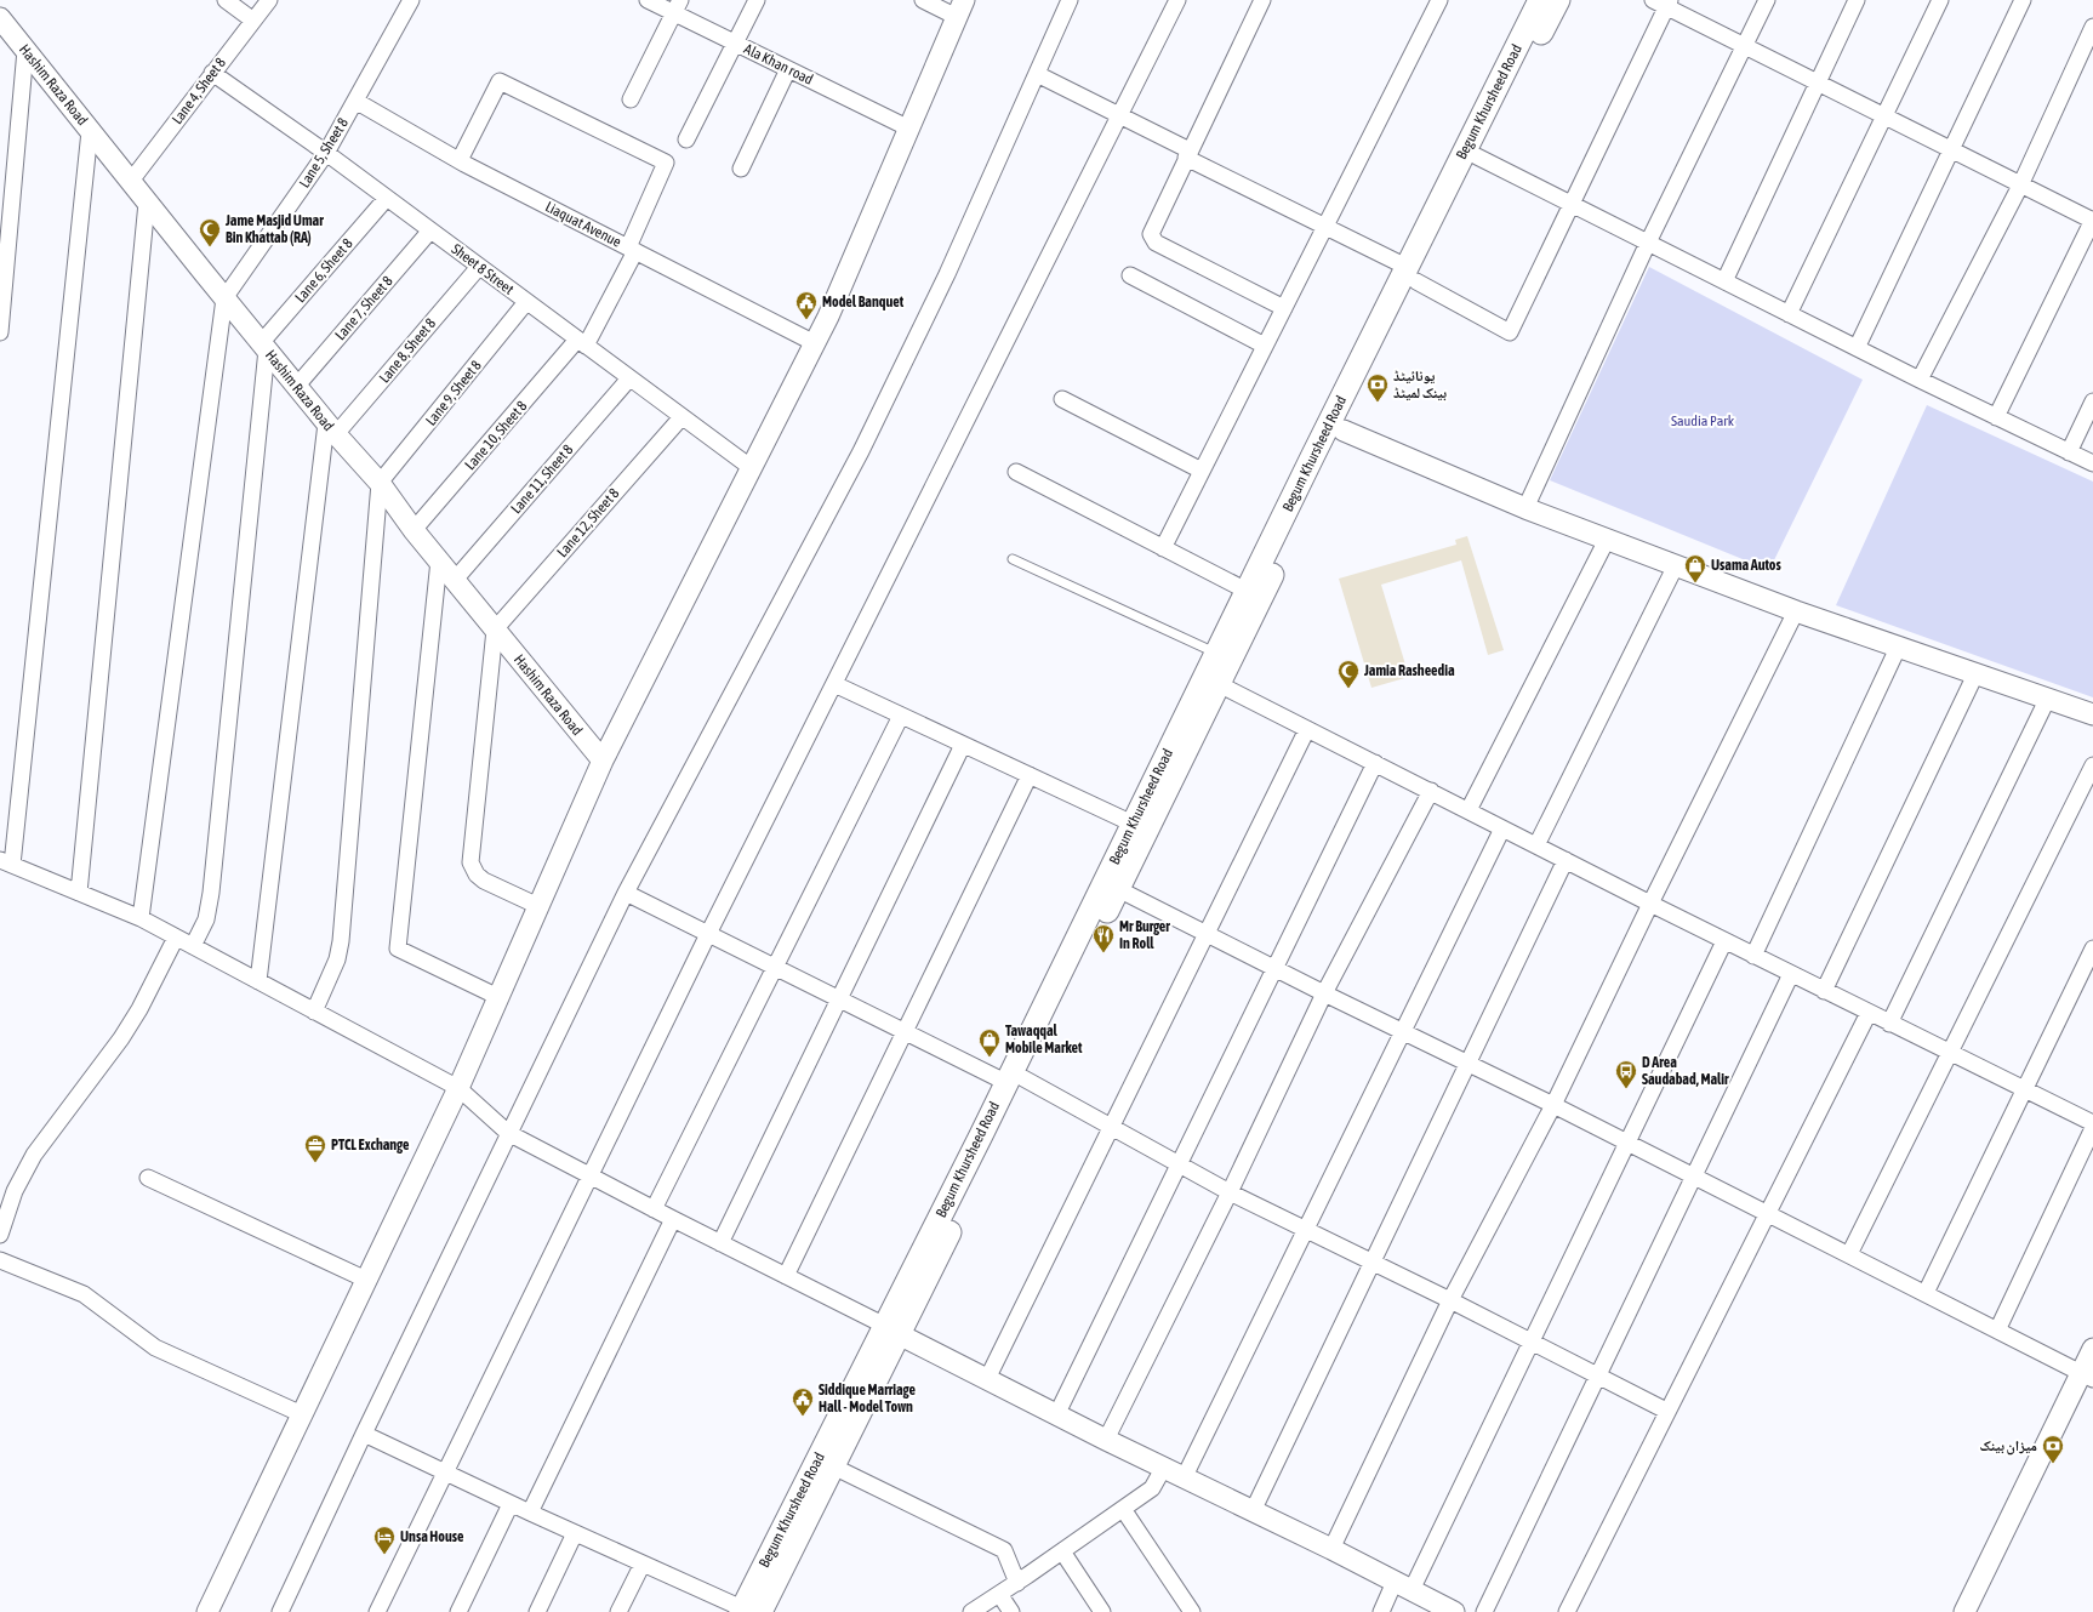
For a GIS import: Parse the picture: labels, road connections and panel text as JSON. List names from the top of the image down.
{
  "streets": {
    "main road": ["Begum Khursheed Road"],
    "street": [
      "Ala Khan road",
      "Hashim Raza Road",
      "Lane 4, Sheet 8",
      "Lane 5, Sheet 8",
      "Liaquat Avenue",
      "Sheet 8 Street",
      "Lane 6, Sheet 8",
      "Lane 7, Sheet 8",
      "Lane 8, Sheet 8",
      "Lane 9, Sheet 8",
      "Lane 10, Sheet 8",
      "Lane 11, Sheet 8",
      "Lane 12, Sheet 8"
    ]
  },
  "crossings": [
    ["Hashim Raza Road", "Lane 4, Sheet 8"],
    ["Hashim Raza Road", "Lane 5, Sheet 8"],
    ["Hashim Raza Road", "Lane 6, Sheet 8"],
    ["Hashim Raza Road", "Lane 7, Sheet 8"],
    ["Hashim Raza Road", "Lane 8, Sheet 8"],
    ["Hashim Raza Road", "Lane 9, Sheet 8"],
    ["Hashim Raza Road", "Lane 10, Sheet 8"],
    ["Hashim Raza Road", "Lane 11, Sheet 8"],
    ["Hashim Raza Road", "Lane 12, Sheet 8"],
    ["Lane 4, Sheet 8", "Sheet 8 Street"],
    ["Lane 5, Sheet 8", "Liaquat Avenue"],
    ["Lane 5, Sheet 8", "Sheet 8 Street"],
    ["Liaquat Avenue", "Lane 10, Sheet 8"],
    ["Sheet 8 Street", "Lane 6, Sheet 8"],
    ["Sheet 8 Street", "Lane 7, Sheet 8"],
    ["Sheet 8 Street", "Lane 8, Sheet 8"],
    ["Sheet 8 Street", "Lane 9, Sheet 8"],
    ["Sheet 8 Street", "Lane 10, Sheet 8"],
    ["Sheet 8 Street", "Lane 11, Sheet 8"],
    ["Sheet 8 Street", "Lane 12, Sheet 8"]
  ],
  "parks": ["Saudia Park"],
  "places": {
    "mosque": ["Jame Masjid Umar Bin Khattab (RA)", "Jamia Rasheedia"],
    "public building": ["Model Banquet", "Siddique Marriage Hall - Model Town"],
    "bank": ["یونائیٹڈ بینک لمیٹڈ", "میزان بینک"],
    "shop": ["Usama Autos", "Tawaqqal Mobile Market"],
    "restaurant": ["Mr Burger In Roll"],
    "bus stop": ["D Area Saudabad, Malir"],
    "office": ["PTCL Exchange"],
    "hotel": ["Unsa House"]
  }
}
